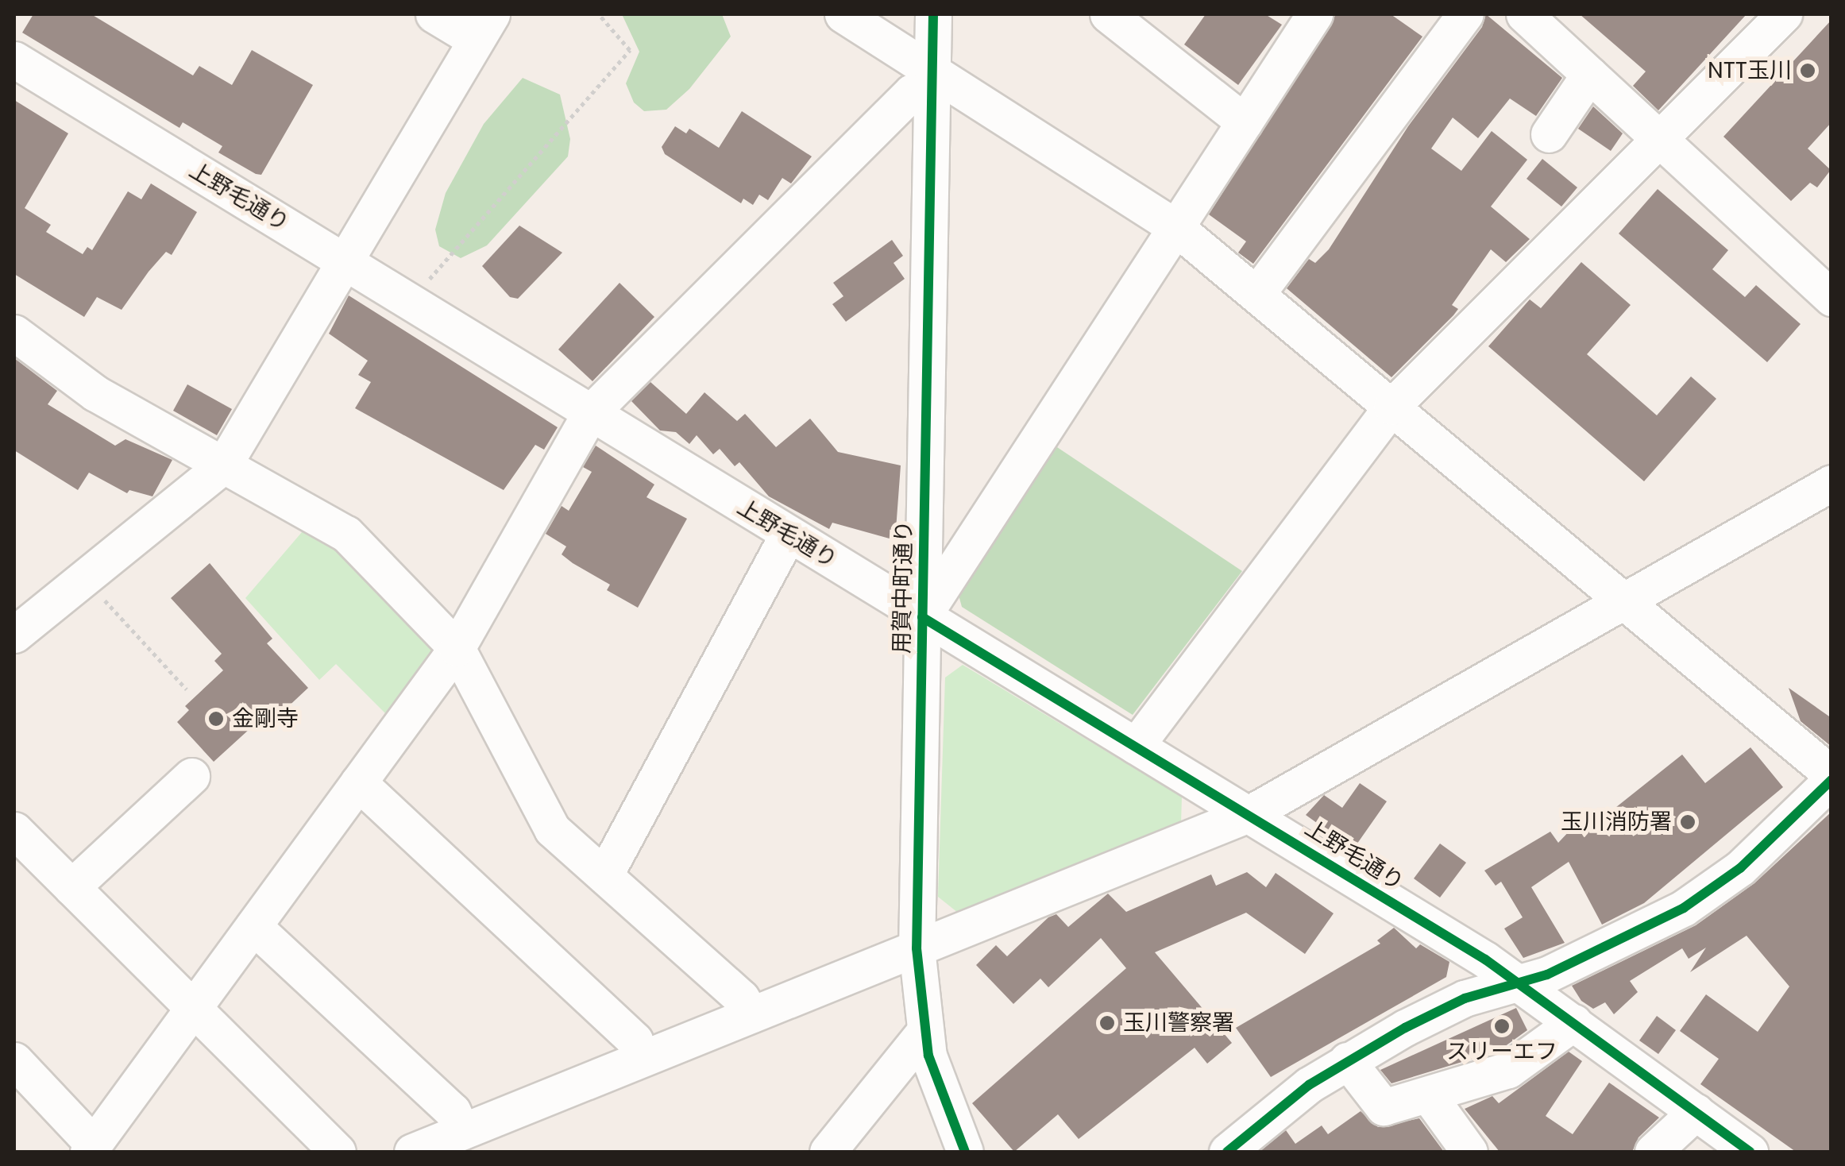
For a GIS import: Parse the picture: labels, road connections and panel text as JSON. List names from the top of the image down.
{
  "streets": {
    "street": ["上野毛通り", "用賀中町通り"]
  },
  "crossings": [
    ["上野毛通り", "用賀中町通り"]
  ],
  "places": [
    "NTT玉川",
    "金剛寺",
    "玉川消防署",
    "玉川警察署",
    "スリーエフ"
  ]
}
